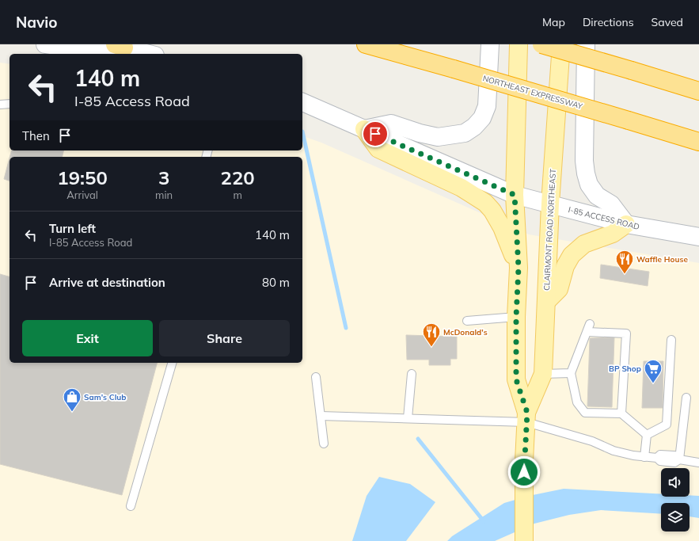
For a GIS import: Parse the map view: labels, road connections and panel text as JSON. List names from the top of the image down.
{
  "streets": {
    "highway": ["NORTHEAST EXPRESSWAY"],
    "main road": ["I-85 ACCESS ROAD", "CLAIRMONT ROAD NORTHEAST"]
  },
  "crossings": [
    ["I-85 ACCESS ROAD", "CLAIRMONT ROAD NORTHEAST"]
  ],
  "places": {
    "restaurant": ["Waffle House", "McDonald's"],
    "supermarket": ["BP Shop"],
    "shop": ["Sam's Club"]
  },
  "page": {
    "header": "Navio",
    "nav": ["Map", "Directions", "Saved"],
    "turn": ["140 m", "I-85 Access Road"],
    "then": "Then",
    "eta": [
      "19:50",
      "Arrival",
      "3",
      "min",
      "220",
      "m"
    ],
    "list": [
      {
        "name": "Turn left",
        "note": "I-85 Access Road",
        "value": "140 m"
      },
      {
        "name": "Arrive at destination",
        "value": "80 m"
      }
    ],
    "buttons": ["Exit", "Share"]
  }
}
